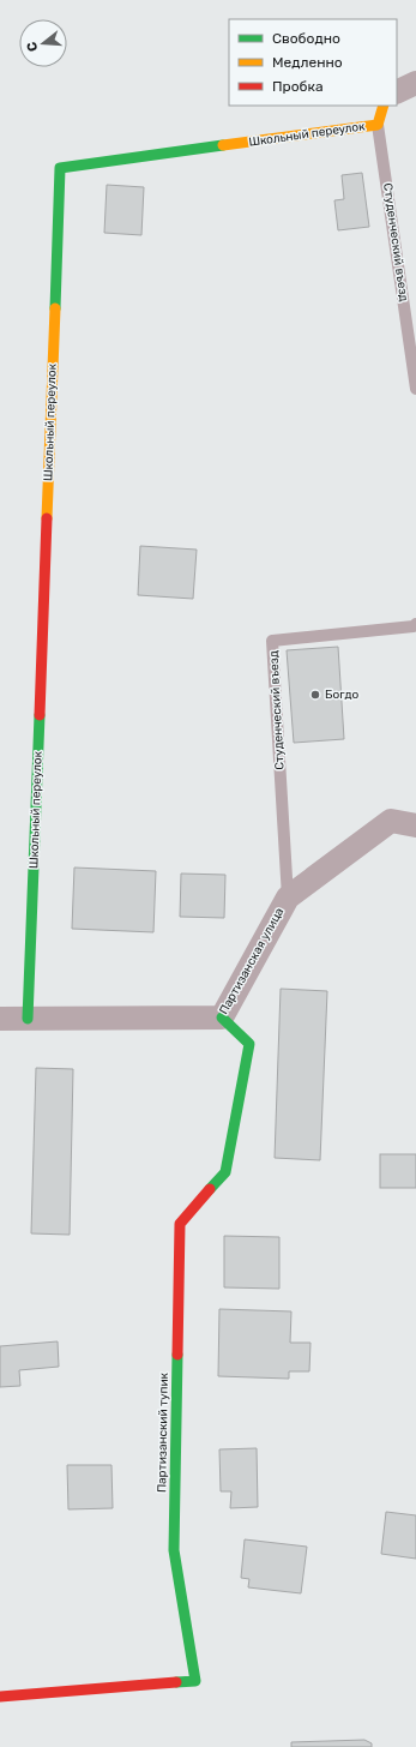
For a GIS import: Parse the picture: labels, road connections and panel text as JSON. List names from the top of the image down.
{
  "streets": {
    "street": ["Школьный переулок", "Партизанская улица", "Партизанский тупик"],
    "lane": ["Студенческий въезд"]
  },
  "crossings": [
    ["Школьный переулок", "Студенческий въезд"],
    ["Школьный переулок", "Партизанская улица"],
    ["Студенческий въезд", "Партизанская улица"],
    ["Партизанская улица", "Партизанский тупик"]
  ],
  "places": ["Богдо"],
  "legend": ["Свободно", "Медленно", "Пробка"],
  "north": "left"
}
